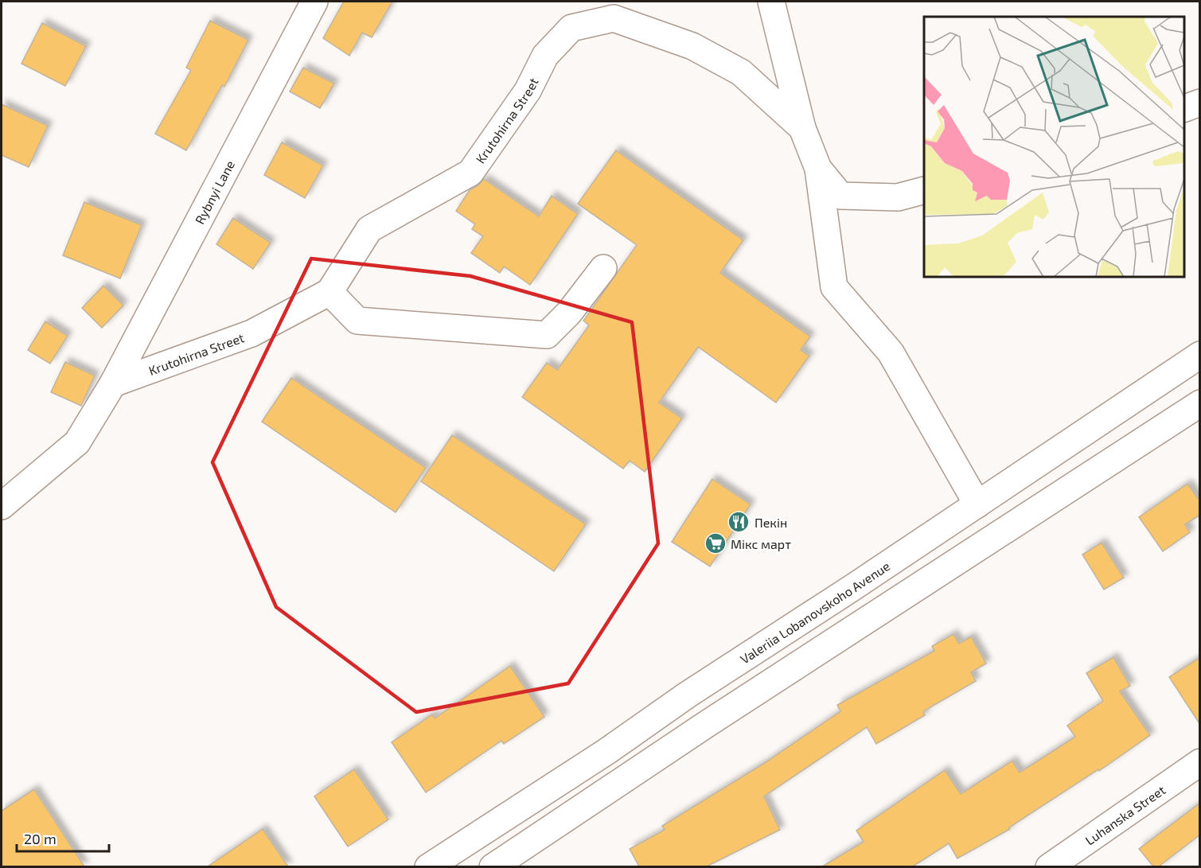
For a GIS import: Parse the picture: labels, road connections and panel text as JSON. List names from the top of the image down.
{
  "streets": {
    "street": [
      "Krutohirna Street",
      "Rybnyi Lane",
      "Valeriia Lobanovskoho Avenue",
      "Luhanska Street"
    ]
  },
  "crossings": [
    ["Krutohirna Street", "Rybnyi Lane"]
  ],
  "places": {
    "restaurant": ["Пекін"],
    "supermarket": ["Мікс март"]
  },
  "scale_bar": "20 m"
}
